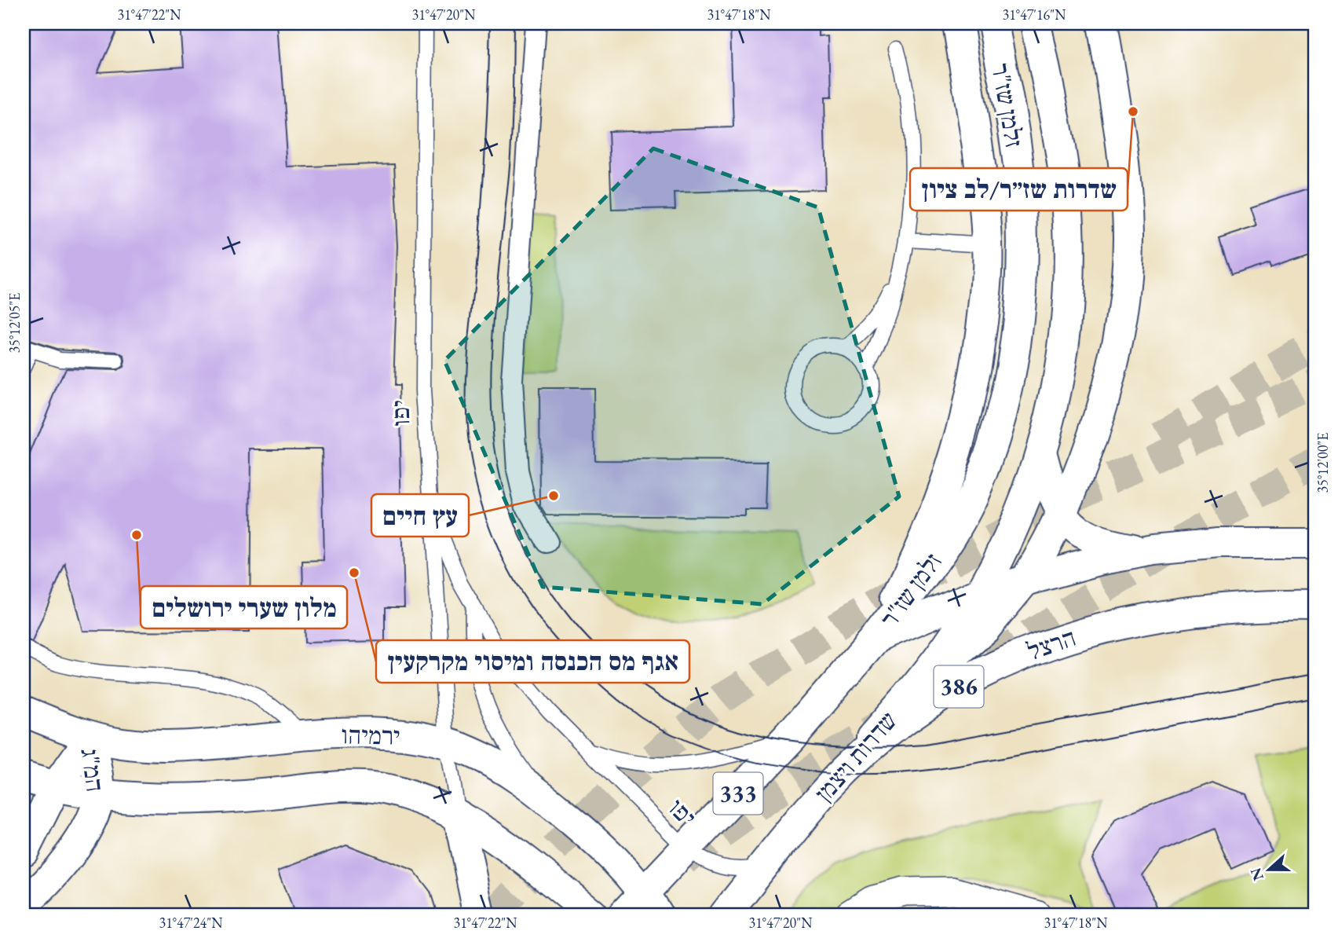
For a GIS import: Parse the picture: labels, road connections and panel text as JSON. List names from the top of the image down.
{
  "streets": {
    "main road": [
      "זלמן שז\"ר",
      "הרצל",
      "386",
      "ירמיהו",
      "שדרות ויצמן",
      "המ\"ג",
      "333"
    ],
    "lane": ["יפו"]
  },
  "crossings": [
    ["זלמן שז\"ר", "שדרות ויצמן"],
    ["זלמן שז\"ר", "333"],
    ["יפו", "שדרות ויצמן"],
    ["יפו", "333"],
    ["הרצל", "שדרות ויצמן"],
    ["ירמיהו", "המ\"ג"],
    ["ירמיהו", "333"]
  ],
  "places": [
    "שדרות שז״ר/לב ציון",
    "עץ חיים",
    "מלון שערי ירושלים",
    "אגף מס הכנסה ומיסוי מקרקעין"
  ],
  "north": "left",
  "coordinates": [
    "31°47'22\"N",
    "31°47'20\"N",
    "31°47'18\"N",
    "31°47'16\"N",
    "35°12'05\"E",
    "35°12'00\"E",
    "31°47'24\"N"
  ]
}
